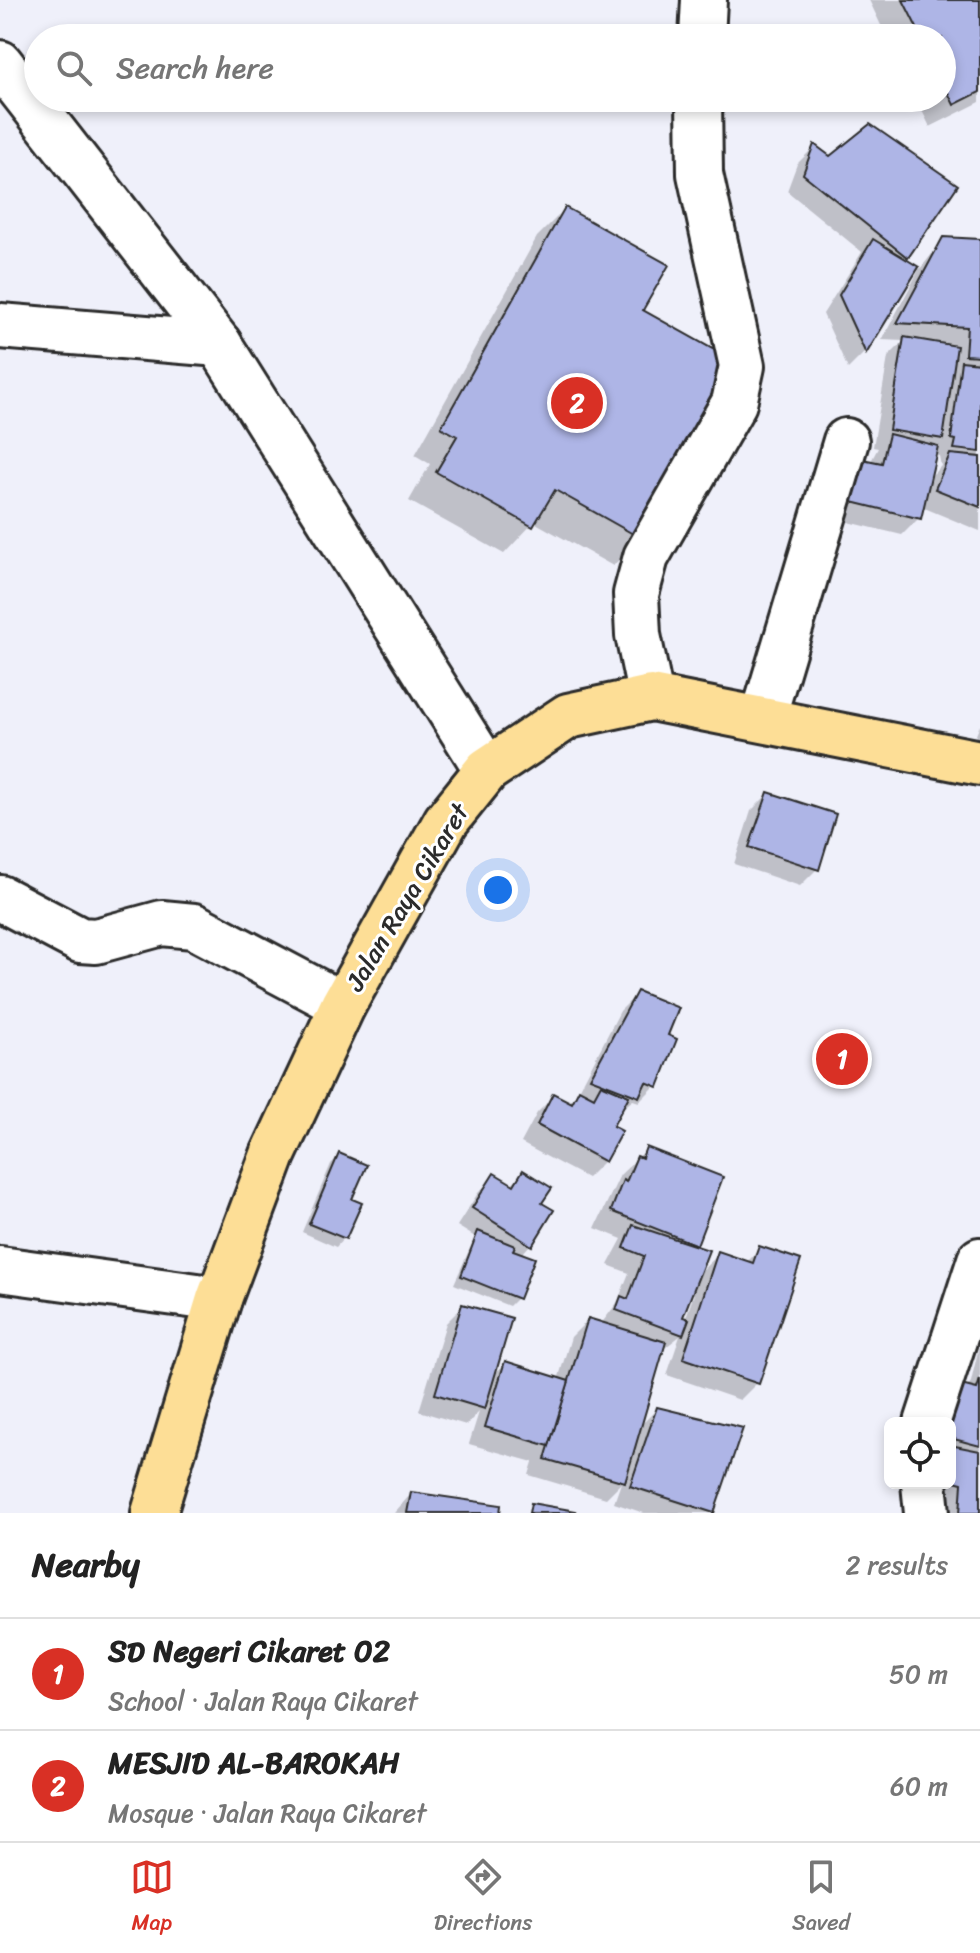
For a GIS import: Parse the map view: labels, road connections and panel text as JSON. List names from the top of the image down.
{
  "streets": {
    "main road": ["Jalan Raya Cikaret"]
  },
  "page": {
    "search": "Search here",
    "pins": ["2", "1"],
    "heading": ["Nearby", "2 results"],
    "list": [
      {
        "mark": "1",
        "name": "SD Negeri Cikaret 02",
        "note": "School · Jalan Raya Cikaret",
        "value": "50 m"
      },
      {
        "mark": "2",
        "name": "MESJID AL-BAROKAH",
        "note": "Mosque · Jalan Raya Cikaret",
        "value": "60 m"
      }
    ],
    "nav": ["Map", "Directions", "Saved"]
  }
}
